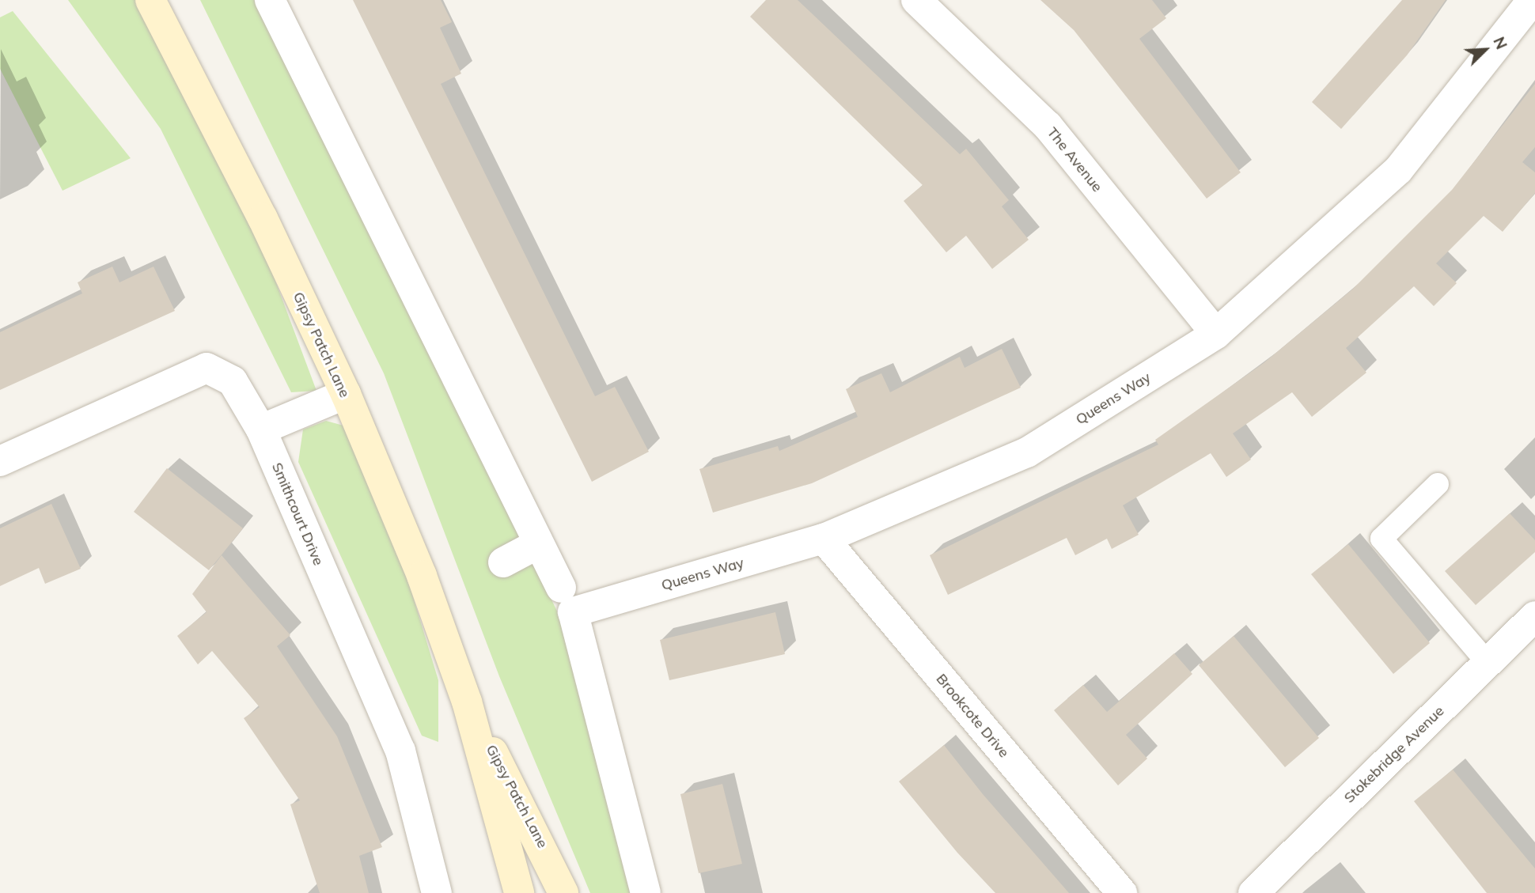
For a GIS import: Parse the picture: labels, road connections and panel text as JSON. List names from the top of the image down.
{
  "streets": {
    "main road": ["Gipsy Patch Lane"],
    "street": [
      "The Avenue",
      "Queens Way",
      "Smithcourt Drive",
      "Brookcote Drive",
      "Stokebridge Avenue"
    ]
  },
  "crossings": [
    ["The Avenue", "Queens Way"],
    ["Queens Way", "Brookcote Drive"]
  ],
  "north": "top right"
}
